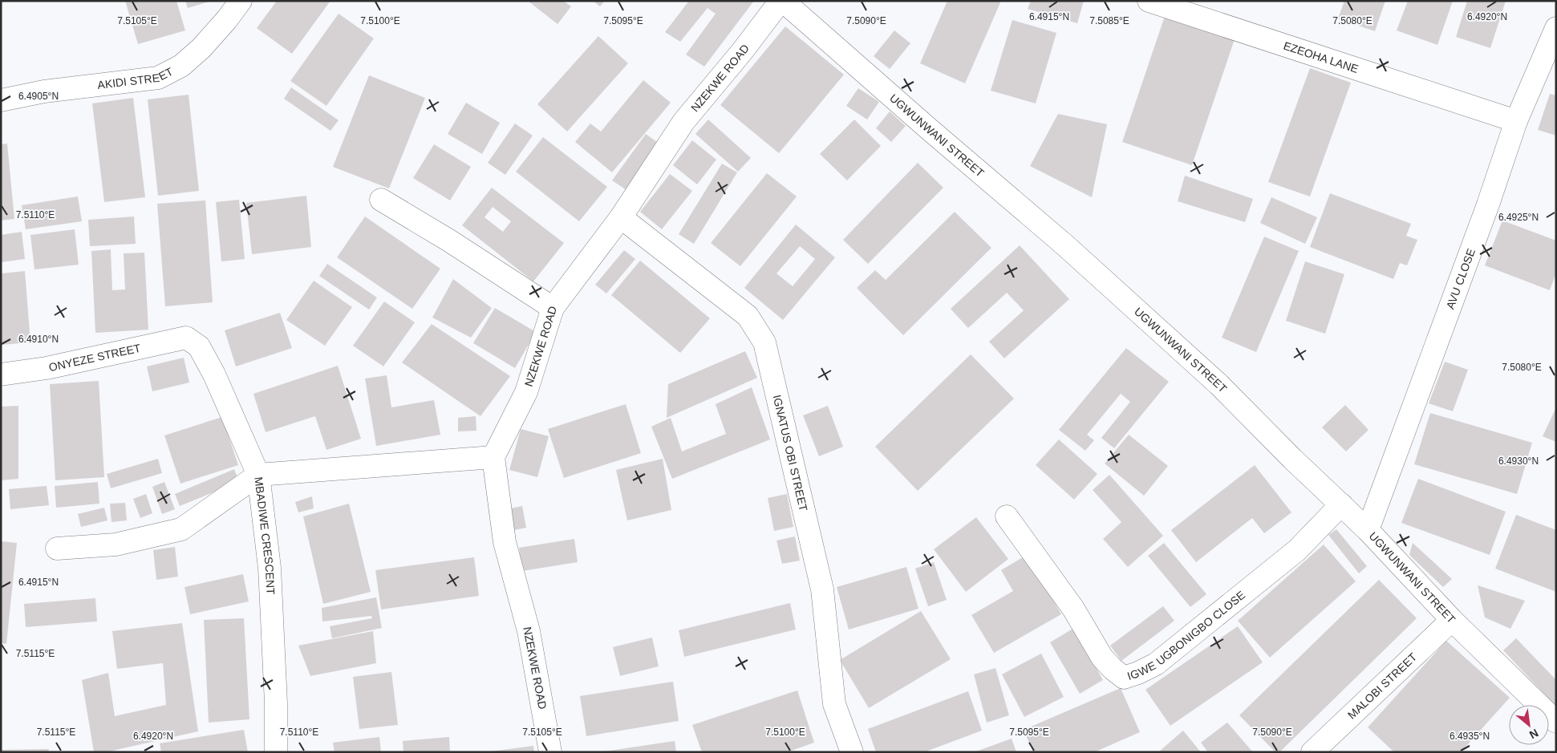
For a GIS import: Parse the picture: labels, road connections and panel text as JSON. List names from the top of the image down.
{
  "streets": {
    "street": [
      "EZEOHA LANE",
      "AKIDI STREET",
      "NZEKWE ROAD",
      "UGWUNWANI STREET",
      "AVU CLOSE",
      "ONYEZE STREET",
      "IGNATUS OBI STREET",
      "MBADIWE CRESCENT",
      "IGWE UGBONIGBO CLOSE",
      "MALOBI STREET"
    ]
  },
  "crossings": [
    ["EZEOHA LANE", "AVU CLOSE"],
    ["NZEKWE ROAD", "UGWUNWANI STREET"],
    ["NZEKWE ROAD", "IGNATUS OBI STREET"],
    ["UGWUNWANI STREET", "AVU CLOSE"],
    ["UGWUNWANI STREET", "IGWE UGBONIGBO CLOSE"],
    ["UGWUNWANI STREET", "MALOBI STREET"],
    ["ONYEZE STREET", "MBADIWE CRESCENT"]
  ],
  "north": "bottom right",
  "coordinates": [
    "6.4915°N",
    "6.4920°N",
    "7.5105°E",
    "7.5100°E",
    "7.5095°E",
    "7.5090°E",
    "7.5085°E",
    "7.5080°E",
    "6.4905°N",
    "7.5110°E",
    "6.4925°N",
    "6.4910°N",
    "6.4930°N",
    "7.5115°E",
    "6.4935°N"
  ]
}
